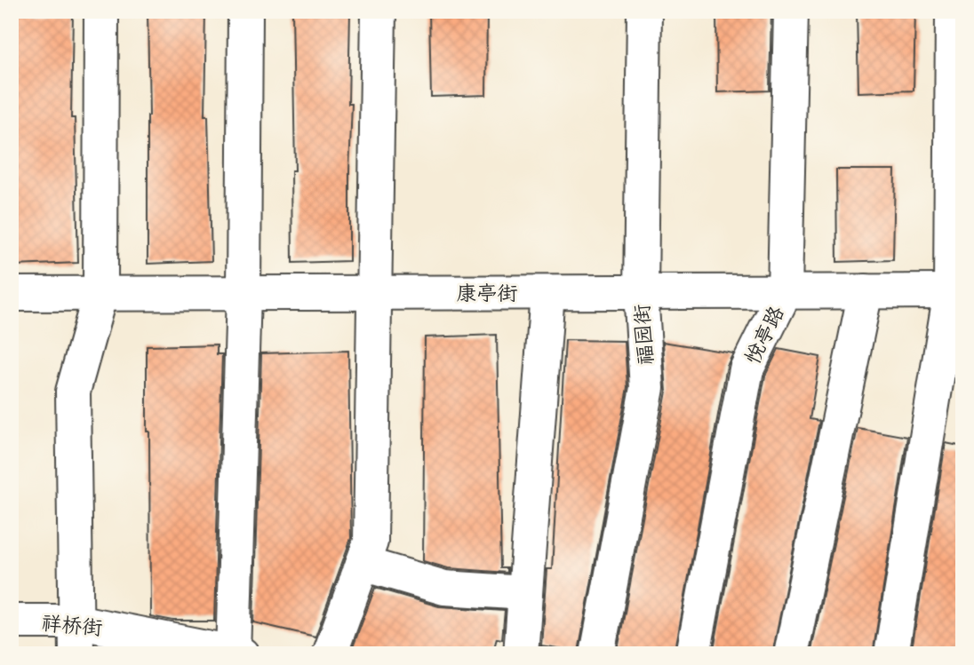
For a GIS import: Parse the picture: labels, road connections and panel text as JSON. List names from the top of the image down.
{
  "streets": {
    "street": [
      "康亭街",
      "福园街",
      "悦亭路",
      "祥桥街"
    ]
  },
  "crossings": [
    ["康亭街", "福园街"],
    ["康亭街", "悦亭路"]
  ]
}
